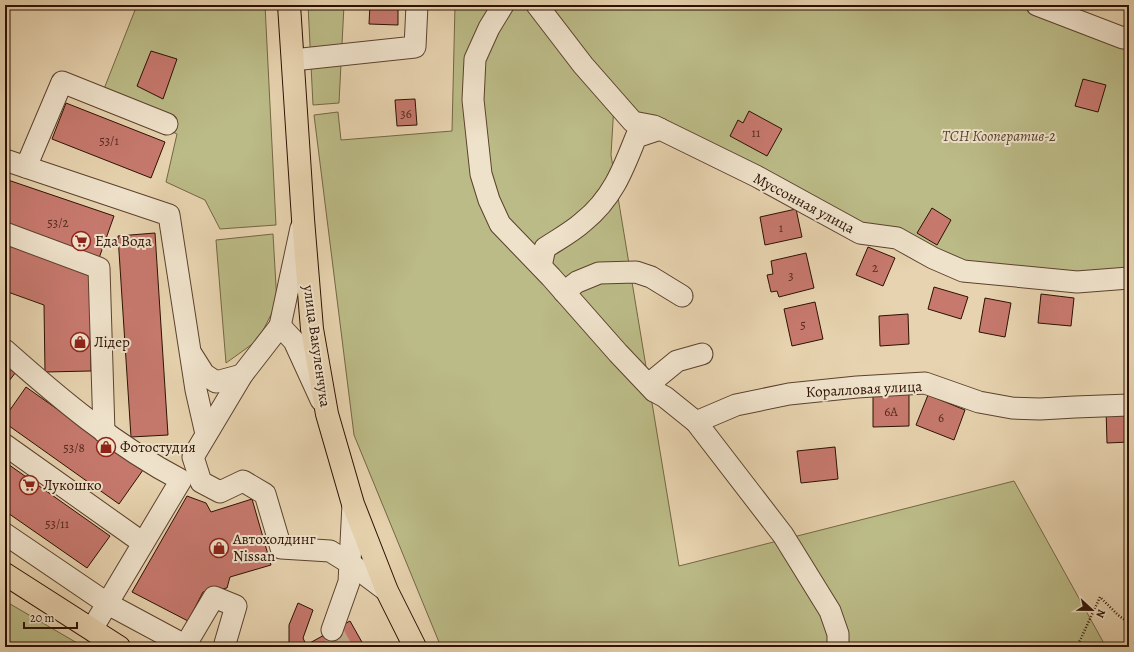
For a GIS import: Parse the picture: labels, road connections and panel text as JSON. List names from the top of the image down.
{
  "streets": {
    "main road": ["улица Вакуленчука"],
    "street": ["Муссонная улица", "Коралловая улица"]
  },
  "parks": ["ТСН Кооператив-2"],
  "places": {
    "supermarket": ["Еда Вода", "Лукошко"],
    "shop": ["Лідер", "Фотостудия", "Автохолдинг Nissan"]
  },
  "house_numbers": [
    "36",
    "11",
    "53/1",
    "53/2",
    "1",
    "2",
    "3",
    "5",
    "6А",
    "6",
    "53/8",
    "53/11"
  ],
  "scale_bar": "20 m",
  "north": "right"
}
